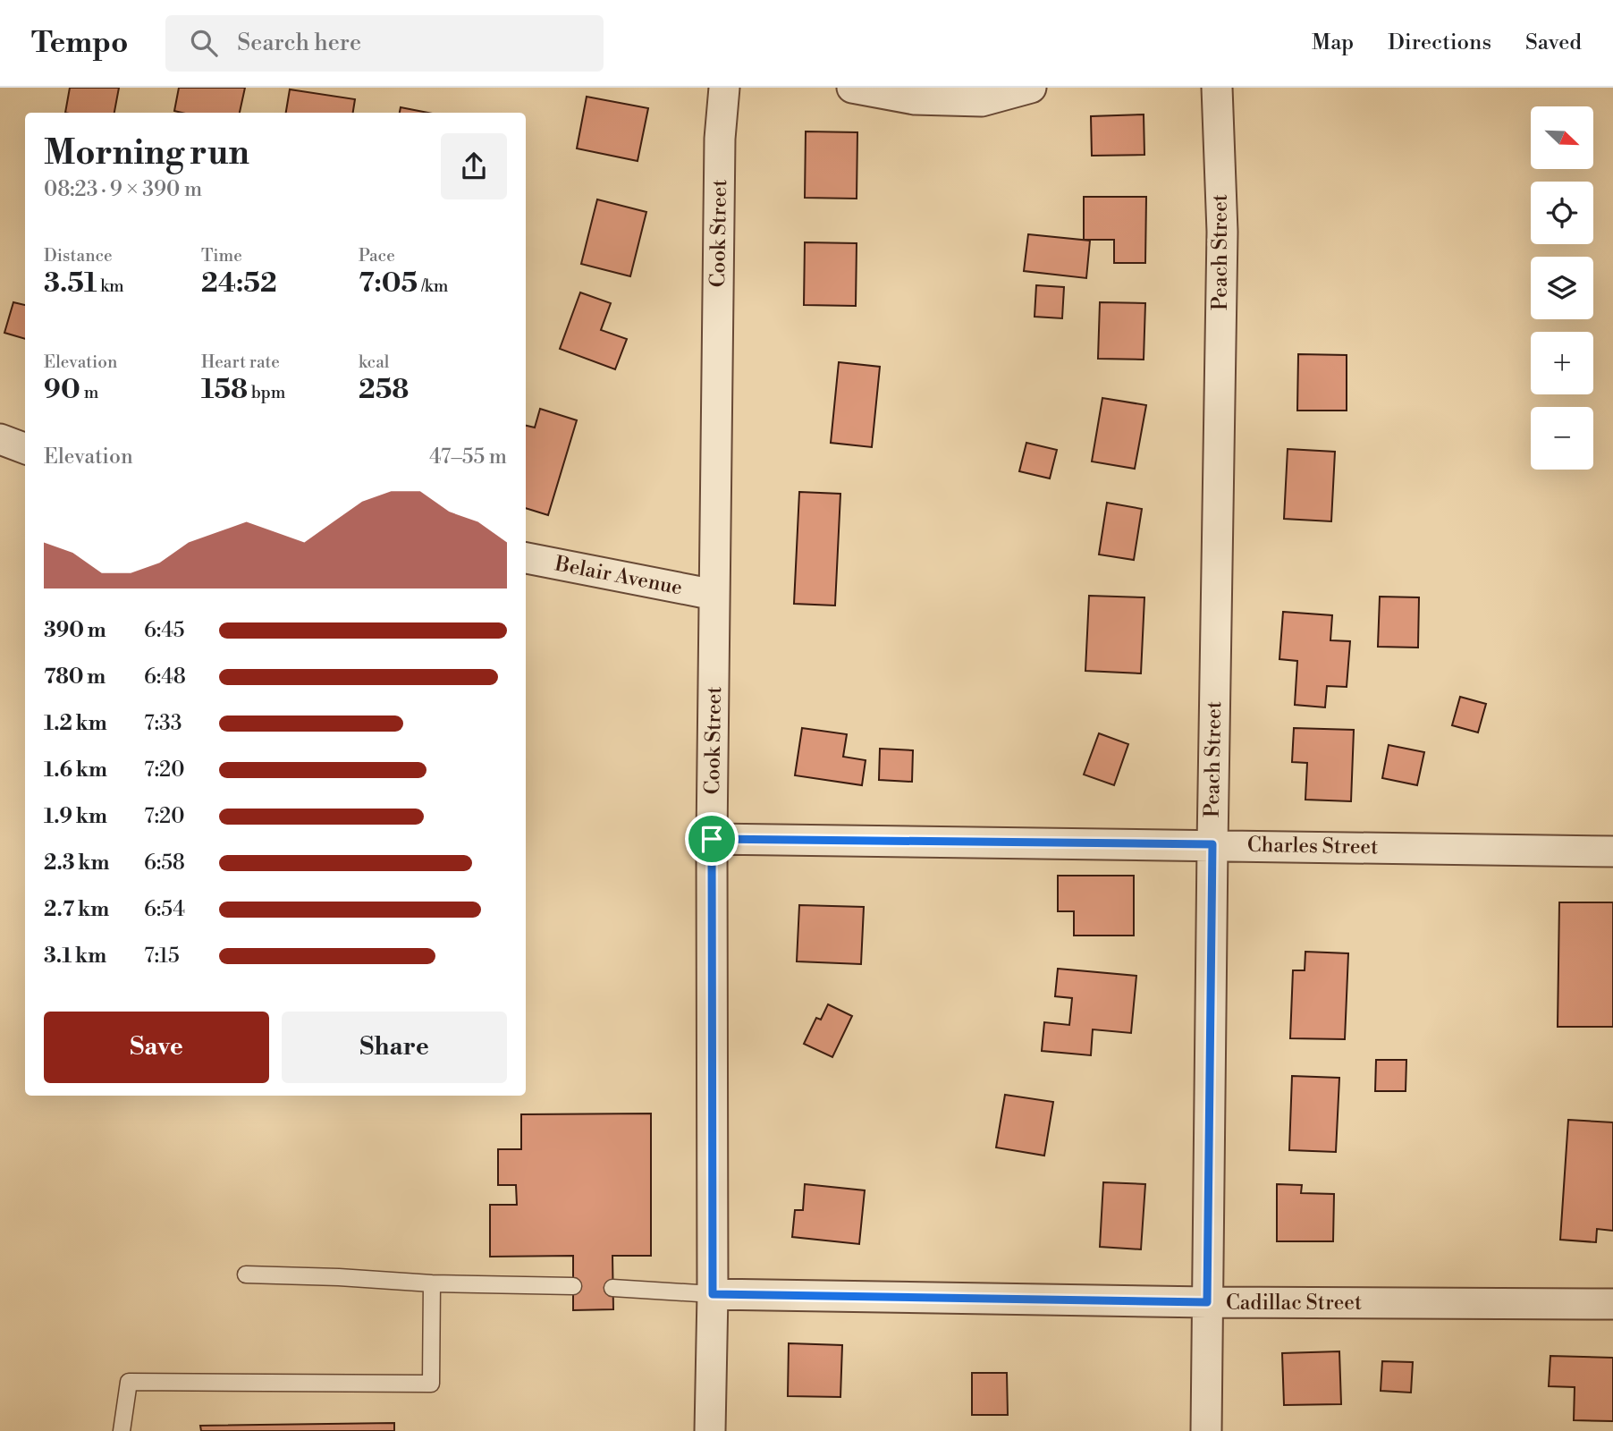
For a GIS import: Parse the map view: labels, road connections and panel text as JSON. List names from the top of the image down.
{
  "streets": {
    "street": [
      "Cook Street",
      "Peach Street",
      "Belair Avenue",
      "Charles Street",
      "Cadillac Street"
    ]
  },
  "crossings": [
    ["Cook Street", "Belair Avenue"],
    ["Cook Street", "Charles Street"],
    ["Cook Street", "Cadillac Street"],
    ["Peach Street", "Charles Street"],
    ["Peach Street", "Cadillac Street"]
  ],
  "north": "bottom right",
  "page": {
    "header": "Tempo",
    "search": "Search here",
    "nav": ["Map", "Directions", "Saved"],
    "map_buttons": ["+", "−"],
    "heading": ["Morning run", "08:23 · 9 × 390 m"],
    "stats": [
      ["Distance", "3.51 km"],
      ["Time", "24:52"],
      ["Pace", "7:05 /km"],
      ["Elevation", "90 m"],
      ["Heart rate", "158 bpm"],
      ["kcal", "258"]
    ],
    "chart": ["Elevation", "47–55 m"],
    "list": [
      {
        "name": "390 m",
        "note": "6:45"
      },
      {
        "name": "780 m",
        "note": "6:48"
      },
      {
        "name": "1.2 km",
        "note": "7:33"
      },
      {
        "name": "1.6 km",
        "note": "7:20"
      },
      {
        "name": "1.9 km",
        "note": "7:20"
      },
      {
        "name": "2.3 km",
        "note": "6:58"
      },
      {
        "name": "2.7 km",
        "note": "6:54"
      },
      {
        "name": "3.1 km",
        "note": "7:15"
      }
    ],
    "buttons": ["Save", "Share"]
  }
}
